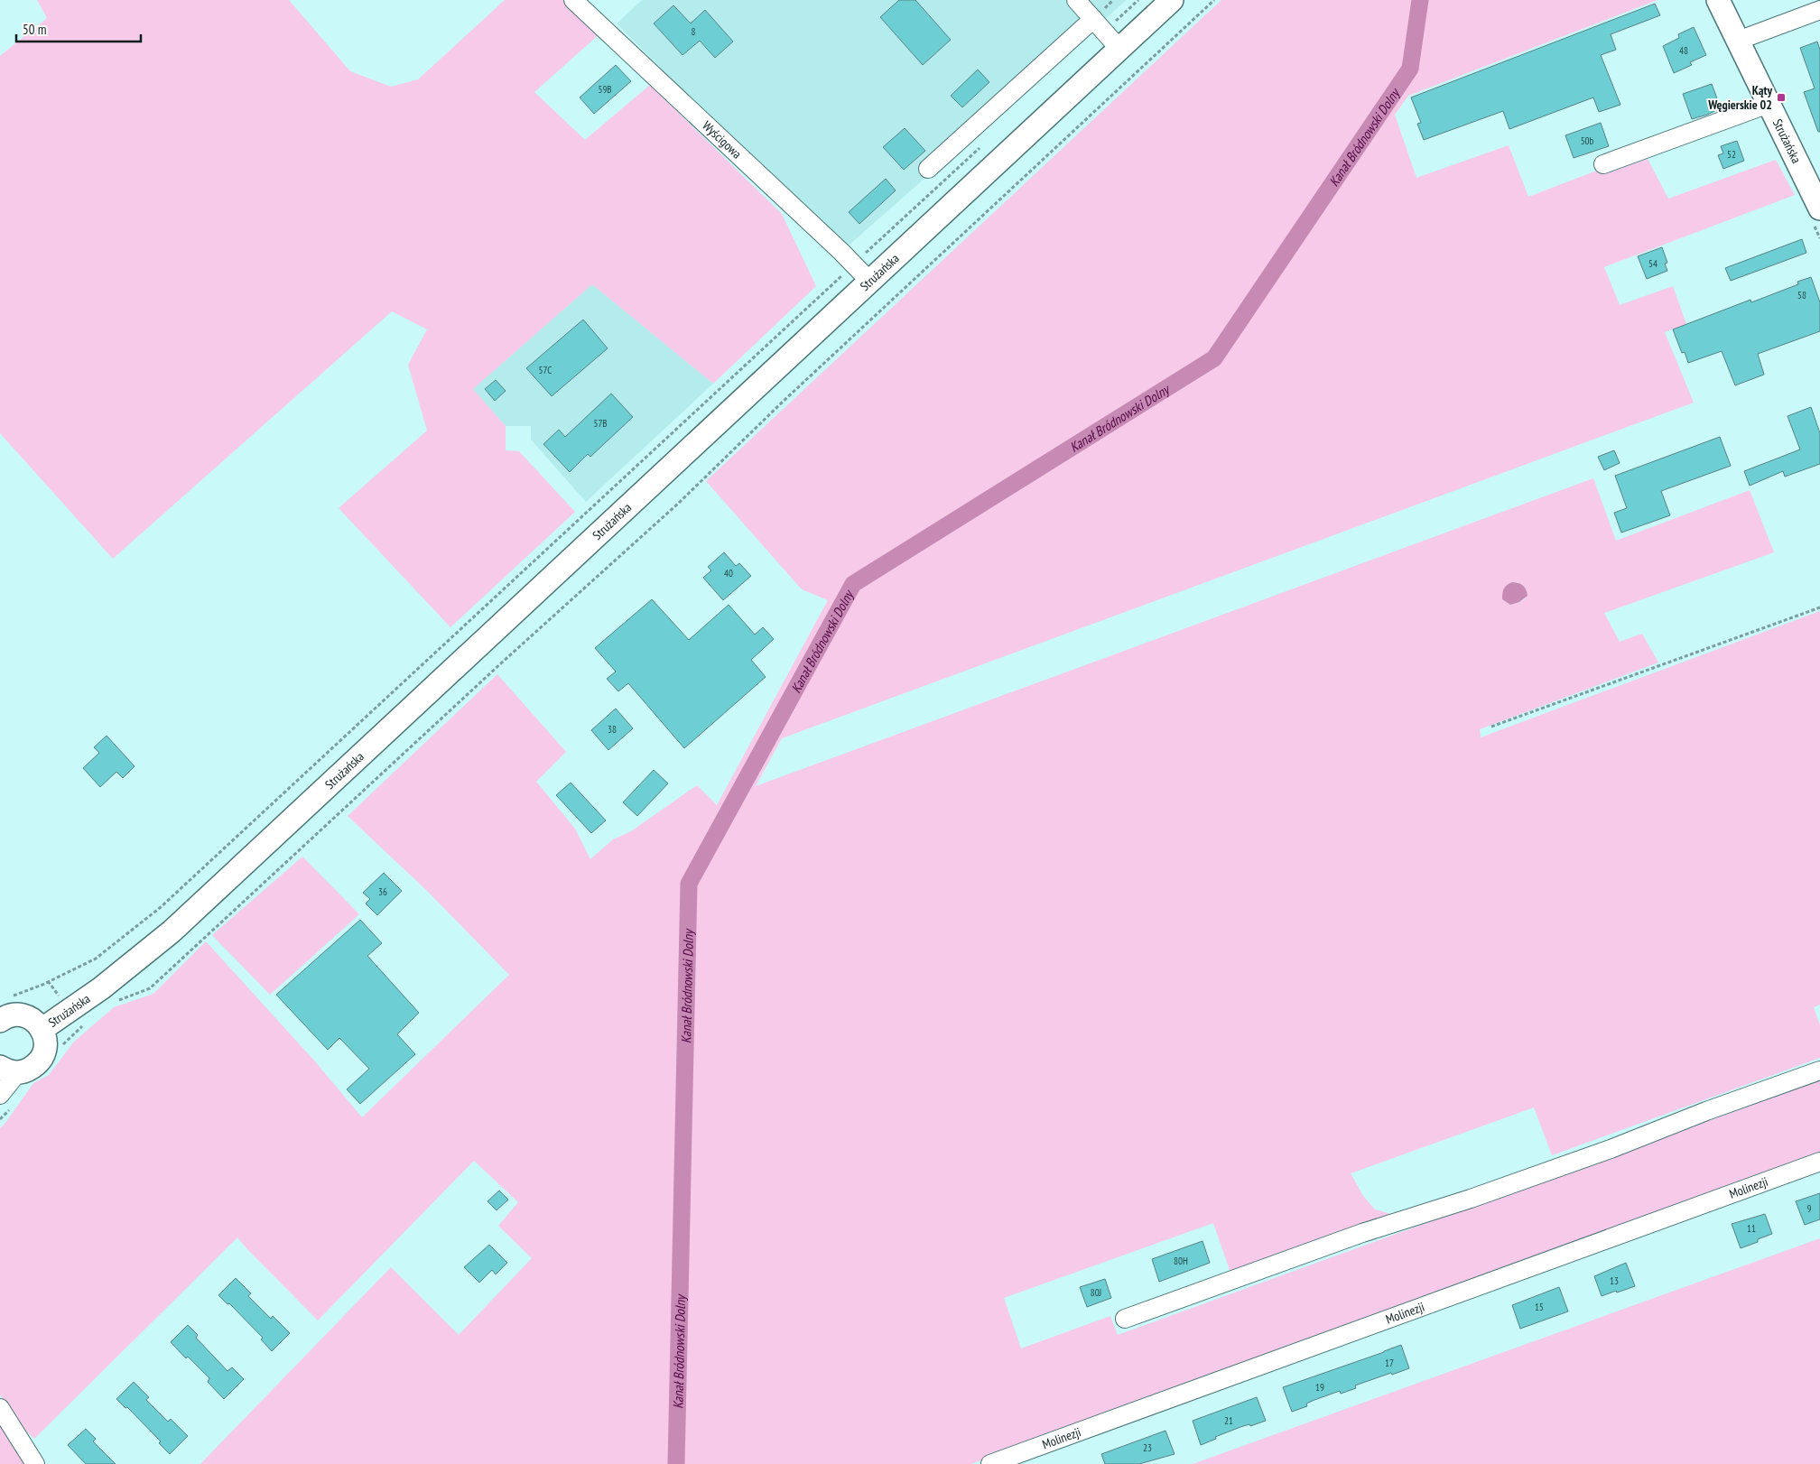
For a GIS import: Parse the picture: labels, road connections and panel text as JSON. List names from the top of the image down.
{
  "streets": {
    "main road": ["Strużańska"],
    "street": ["Wyścigowa", "Molinezji"]
  },
  "crossings": [
    ["Wyścigowa", "Strużańska"]
  ],
  "water": ["Kanał Bródnowski Dolny"],
  "places": {
    "transit": ["Kąty Węgierskie 02"]
  },
  "house_numbers": [
    "8",
    "48",
    "59B",
    "50b",
    "52",
    "54",
    "58",
    "57C",
    "57B",
    "40",
    "38",
    "36",
    "9",
    "11",
    "80H",
    "13",
    "80J",
    "15",
    "17",
    "19",
    "21",
    "23"
  ],
  "scale_bar": "50 m"
}
